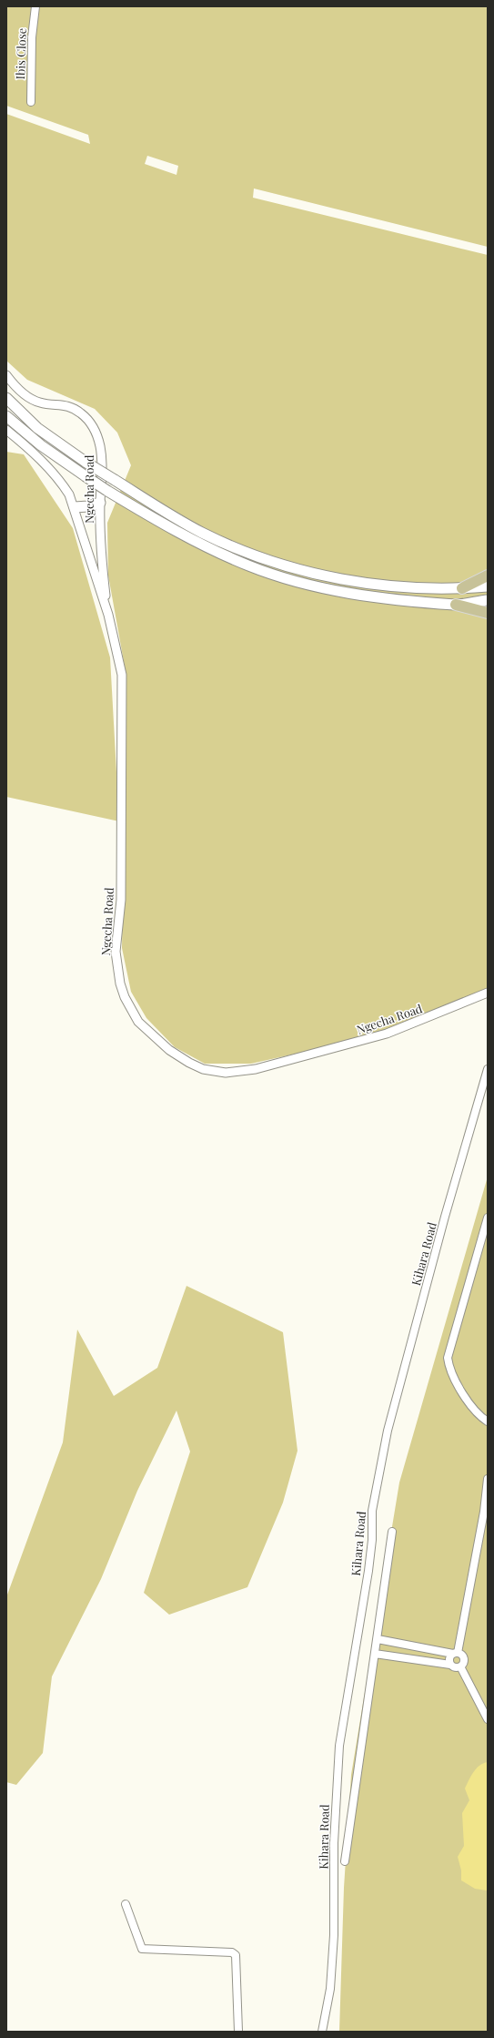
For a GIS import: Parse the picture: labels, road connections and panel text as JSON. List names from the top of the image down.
{
  "streets": {
    "street": ["Ibis Close", "Ngecha Road", "Kihara Road"]
  }
}
